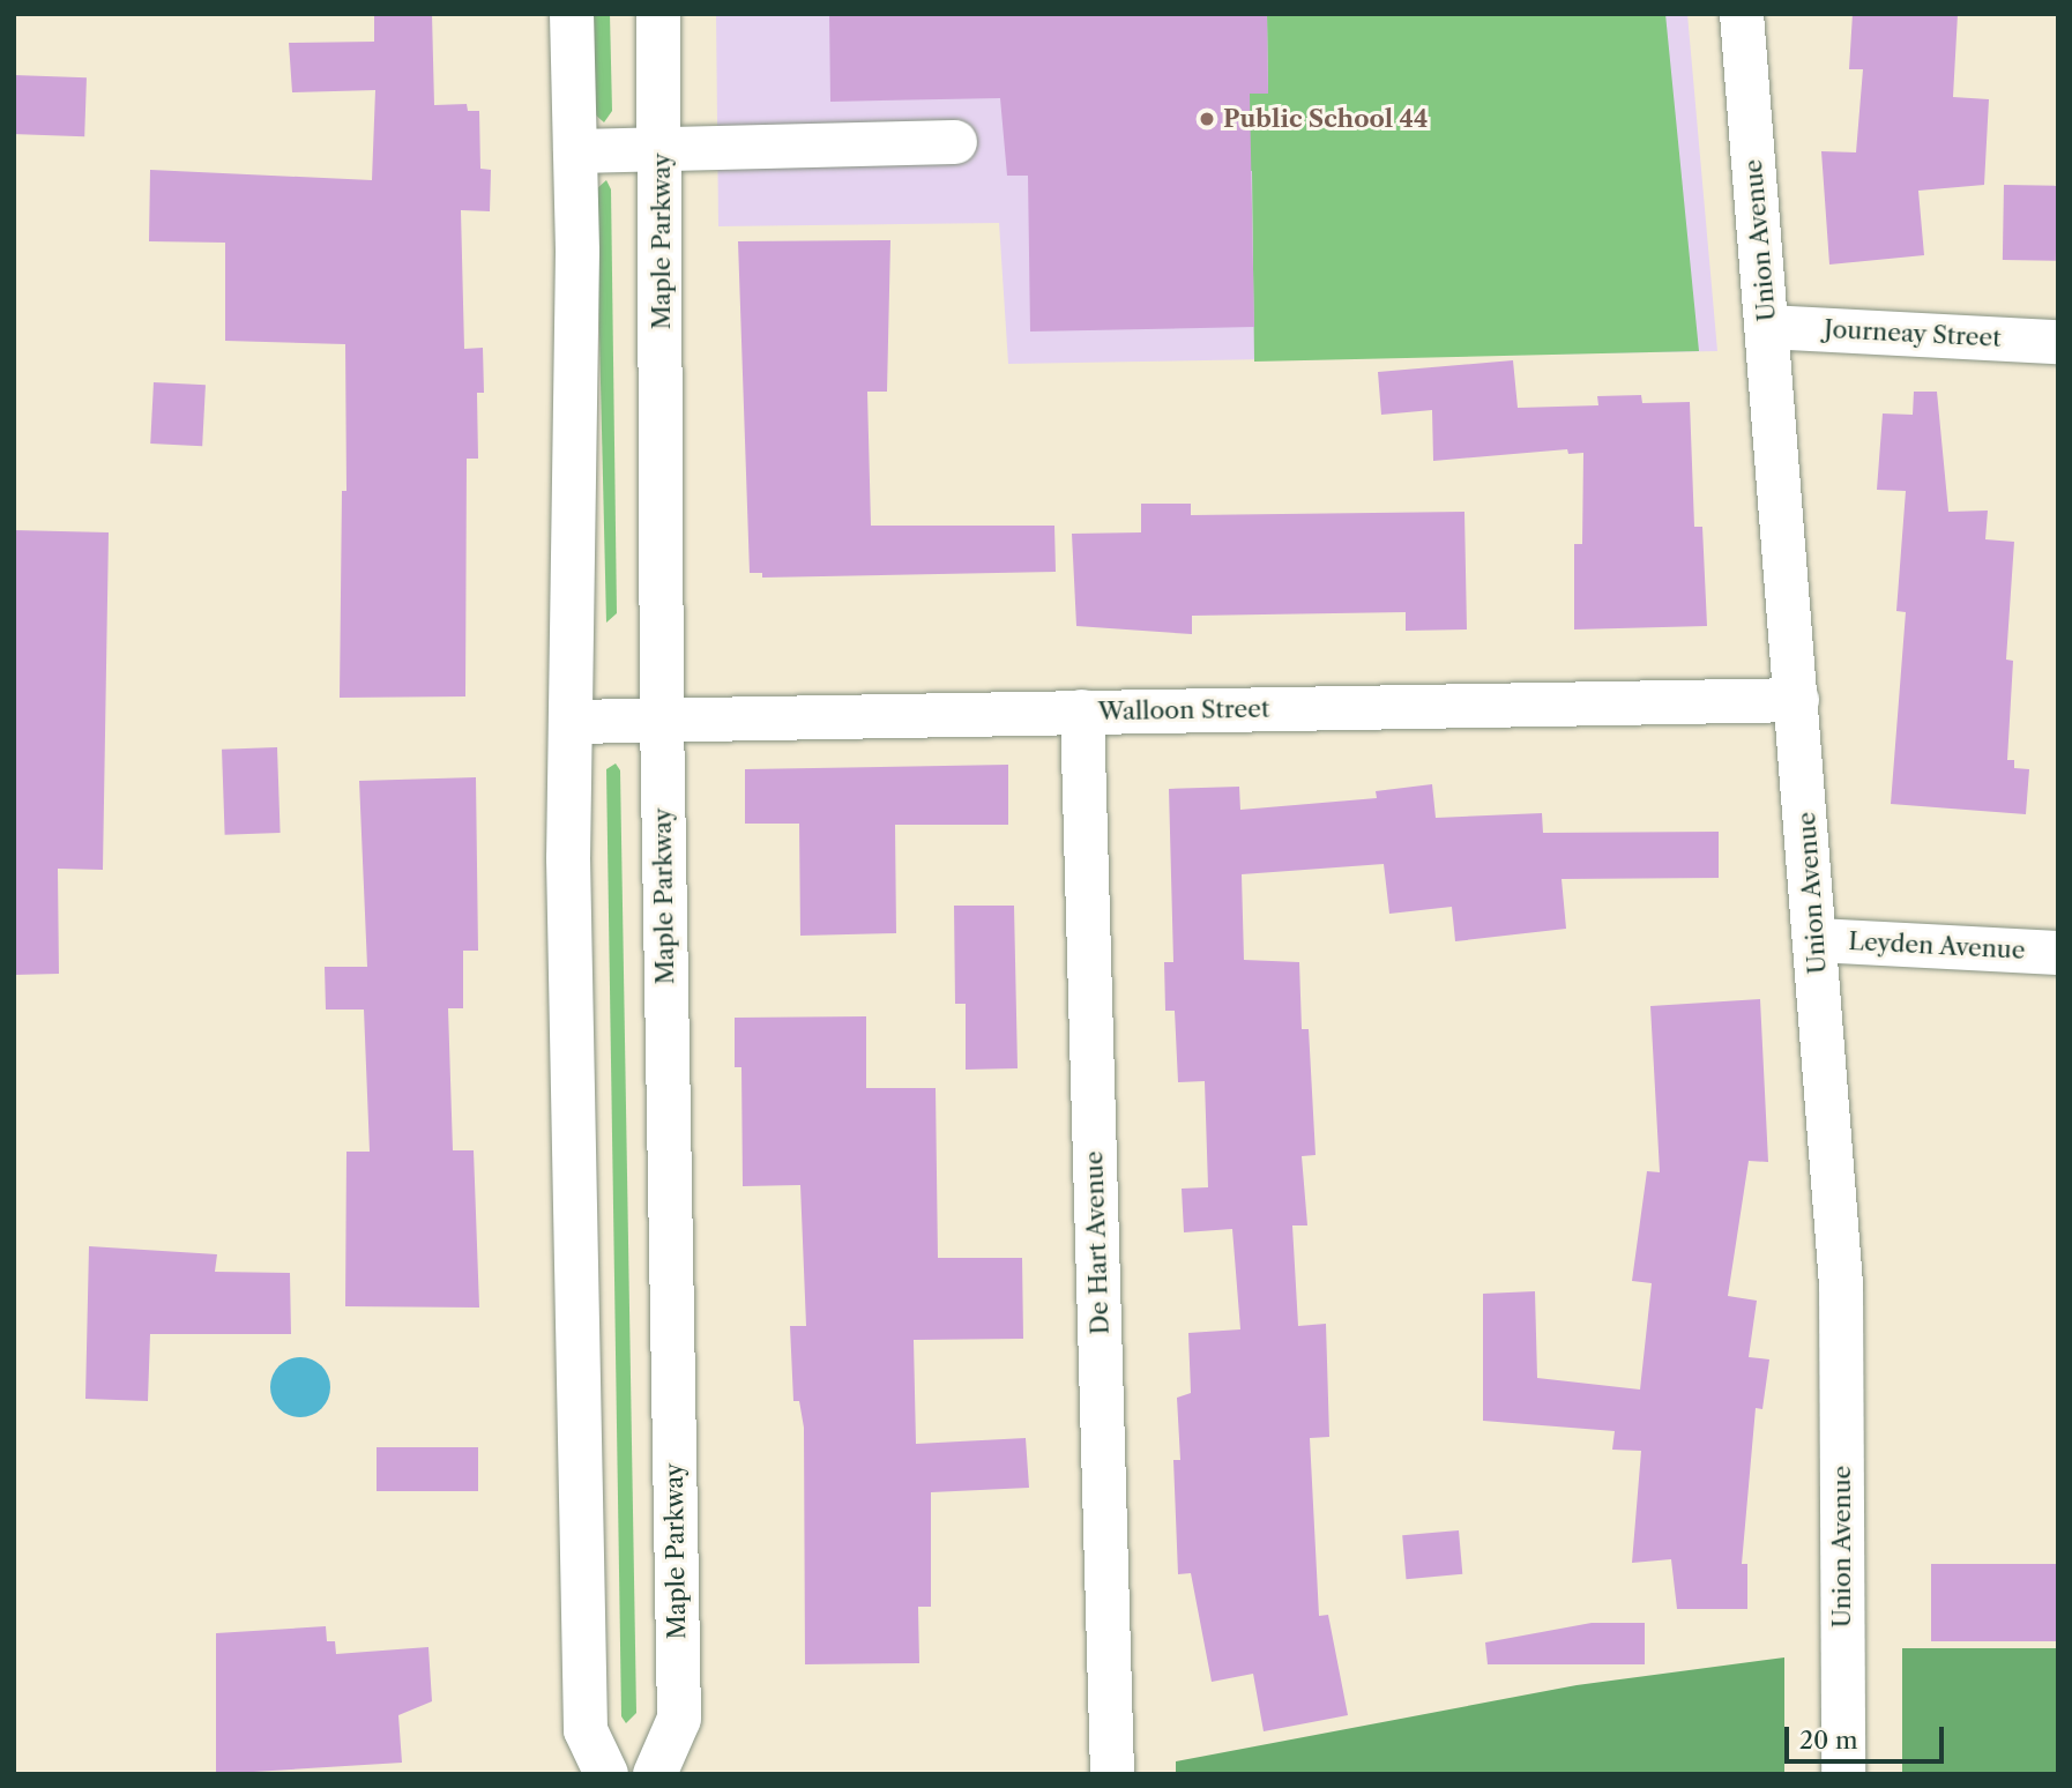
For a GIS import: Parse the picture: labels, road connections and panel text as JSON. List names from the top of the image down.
{
  "streets": {
    "street": [
      "Union Avenue",
      "Maple Parkway",
      "Journeay Street",
      "Walloon Street",
      "Leyden Avenue",
      "De Hart Avenue"
    ]
  },
  "crossings": [
    ["Union Avenue", "Journeay Street"],
    ["Union Avenue", "Walloon Street"],
    ["Union Avenue", "Leyden Avenue"],
    ["Maple Parkway", "Walloon Street"],
    ["Walloon Street", "De Hart Avenue"]
  ],
  "places": ["Public School 44"],
  "scale_bar": "20 m"
}
